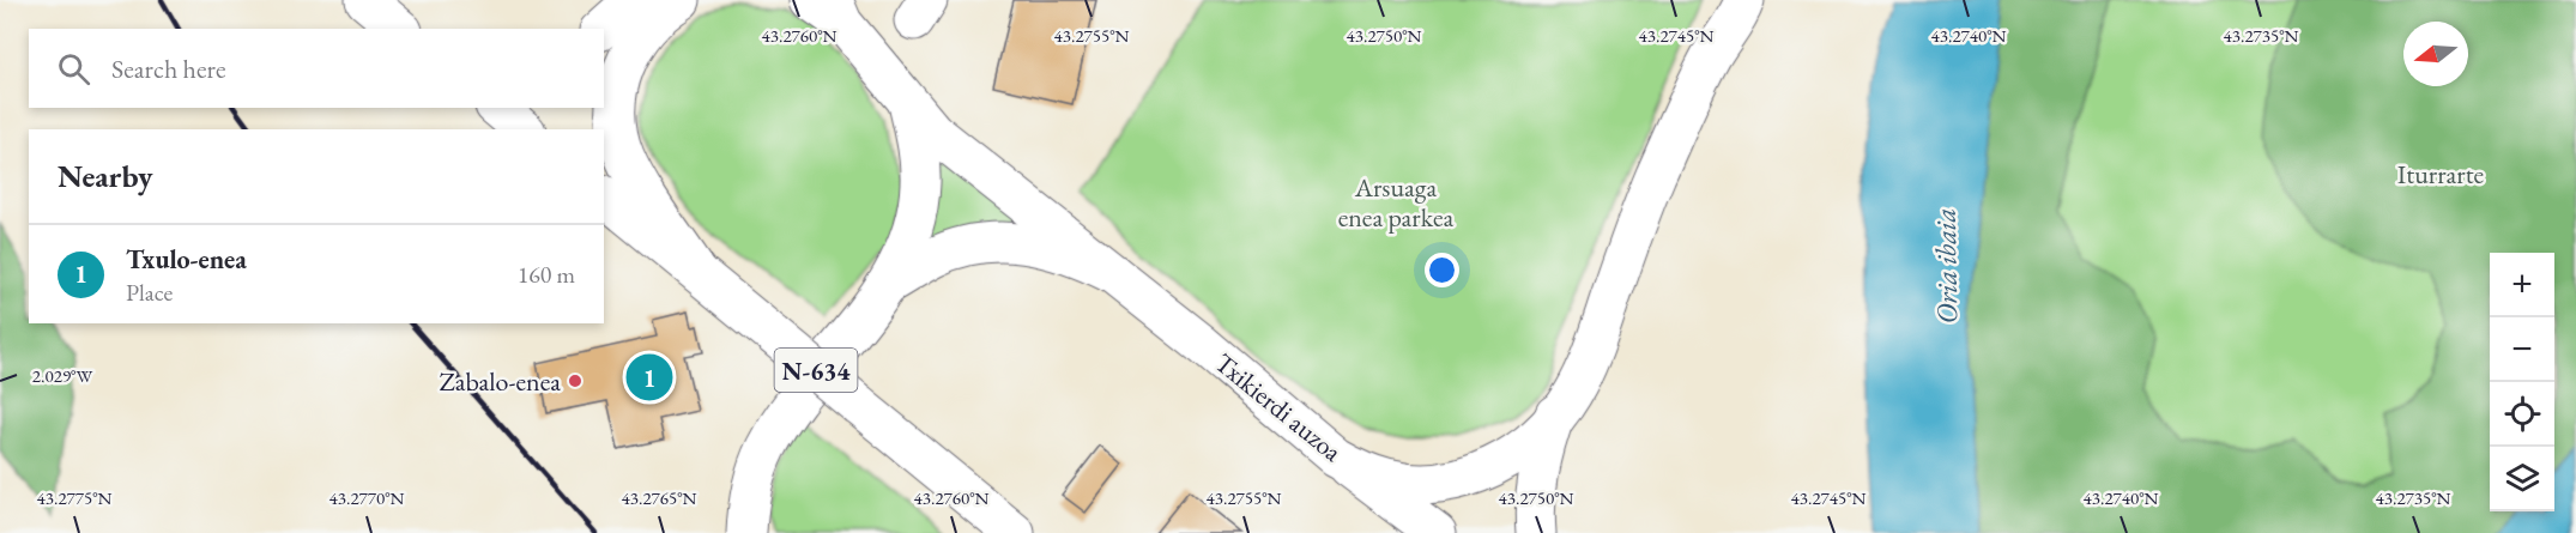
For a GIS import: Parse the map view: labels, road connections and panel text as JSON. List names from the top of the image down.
{
  "streets": {
    "main road": ["N-634", "Txikierdi auzoa"]
  },
  "water": ["Oria ibaia"],
  "parks": ["Iturrarte", "Arsuaga enea parkea"],
  "places": ["Zabalo-enea"],
  "north": "left",
  "page": {
    "search": "Search here",
    "heading": "Nearby",
    "list": [
      {
        "mark": "1",
        "name": "Txulo-enea",
        "note": "Place",
        "value": "160 m"
      }
    ],
    "map_buttons": ["+", "−"],
    "pins": "1"
  },
  "coordinates": [
    "43.2760°N",
    "43.2755°N",
    "43.2740°N",
    "43.2735°N",
    "43.2750°N",
    "43.2745°N",
    "2.029°W",
    "43.2775°N",
    "43.2770°N",
    "43.2765°N"
  ]
}
